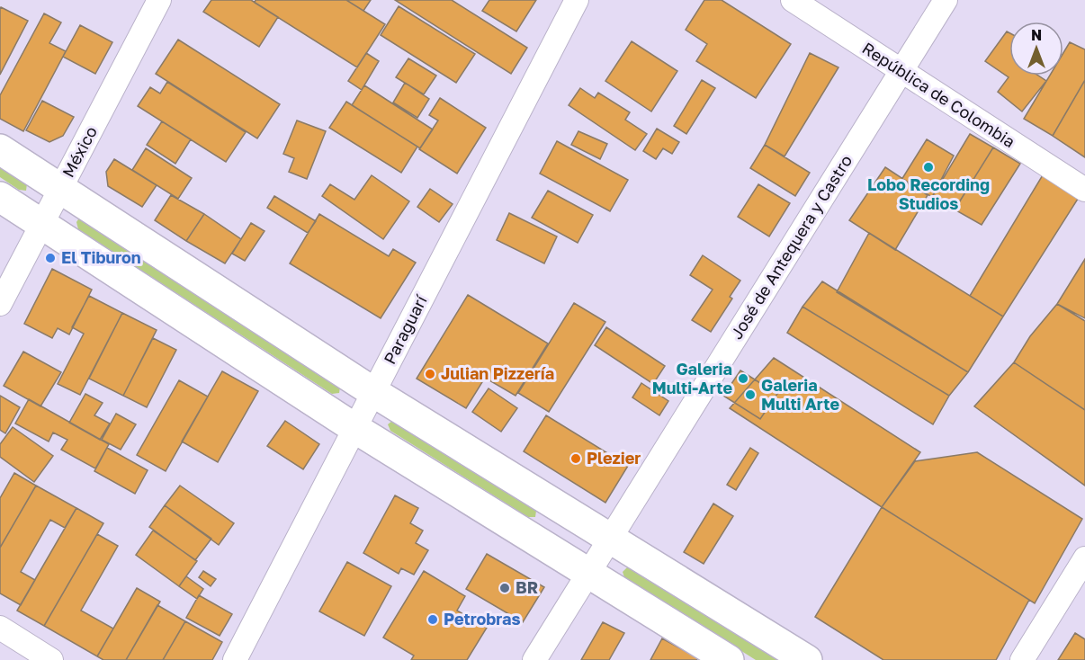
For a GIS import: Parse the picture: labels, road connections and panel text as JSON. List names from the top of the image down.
{
  "streets": {
    "street": [
      "República de Colombia",
      "México",
      "José de Antequera y Castro",
      "Paraguarí"
    ]
  },
  "crossings": [
    ["República de Colombia", "José de Antequera y Castro"]
  ],
  "places": [
    "Lobo Recording Studios",
    "El Tiburon",
    "Julian Pizzería",
    "Galeria Multi-Arte",
    "Galeria Multi Arte",
    "Plezier",
    "BR",
    "Petrobras"
  ],
  "north": "top"
}
